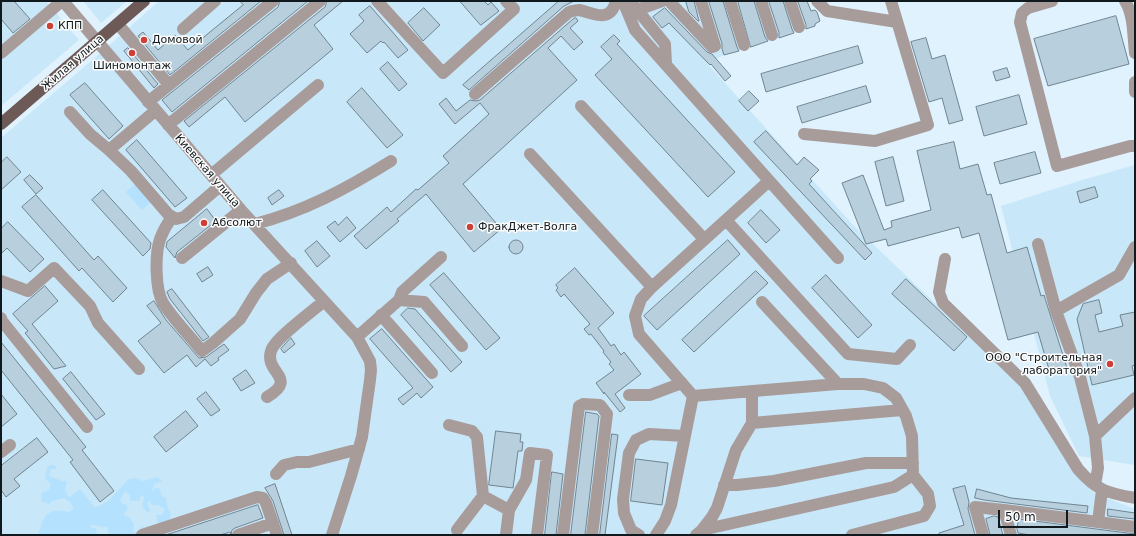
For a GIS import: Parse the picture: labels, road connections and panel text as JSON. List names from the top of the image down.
{
  "streets": {
    "main road": ["Жилая улица"],
    "street": ["Киевская улица"]
  },
  "crossings": [
    ["Жилая улица", "Киевская улица"]
  ],
  "places": [
    "КПП",
    "Домовой",
    "Шиномонтаж",
    "Абсолют",
    "ФракДжет-Волга",
    "ООО \"Строительная лаборатория\""
  ],
  "scale_bar": "50 m"
}
